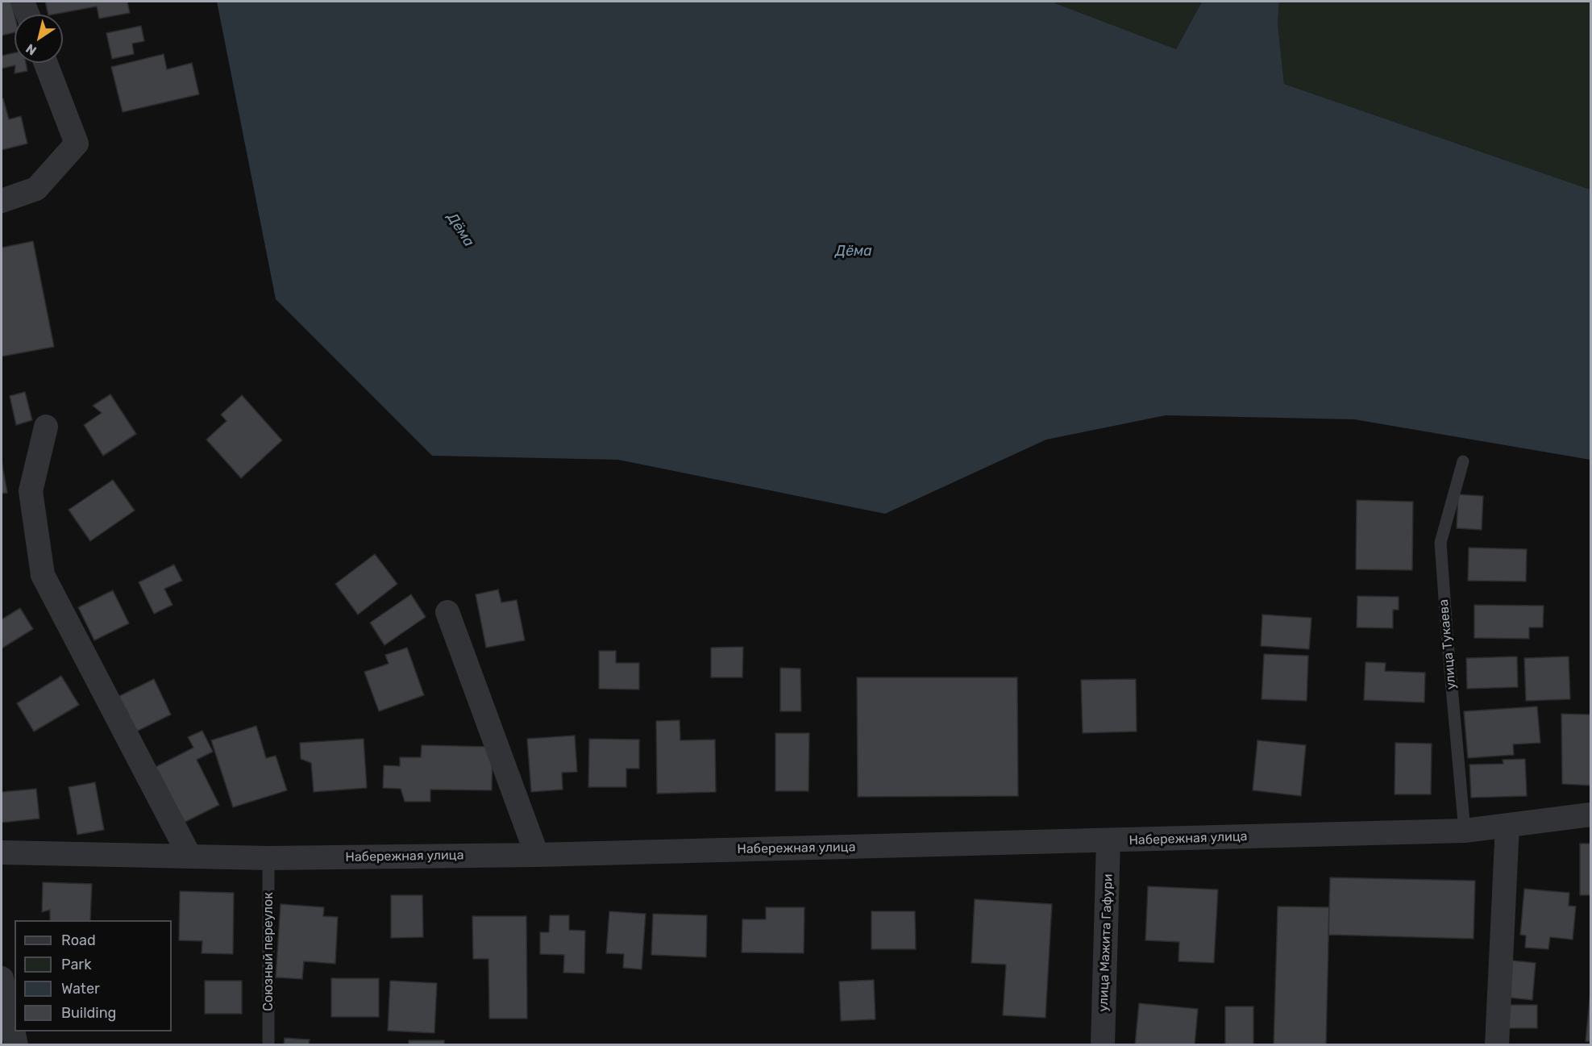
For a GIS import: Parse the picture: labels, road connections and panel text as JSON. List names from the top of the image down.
{
  "streets": {
    "street": ["Набережная улица", "улица Мажита Гафури"],
    "lane": ["улица Тукаева", "Союзный переулок"]
  },
  "crossings": [
    ["улица Тукаева", "Набережная улица"],
    ["Набережная улица", "улица Мажита Гафури"],
    ["Набережная улица", "Союзный переулок"]
  ],
  "water": ["Дёма"],
  "legend": [
    "Road",
    "Park",
    "Water",
    "Building"
  ],
  "north": "bottom left"
}
